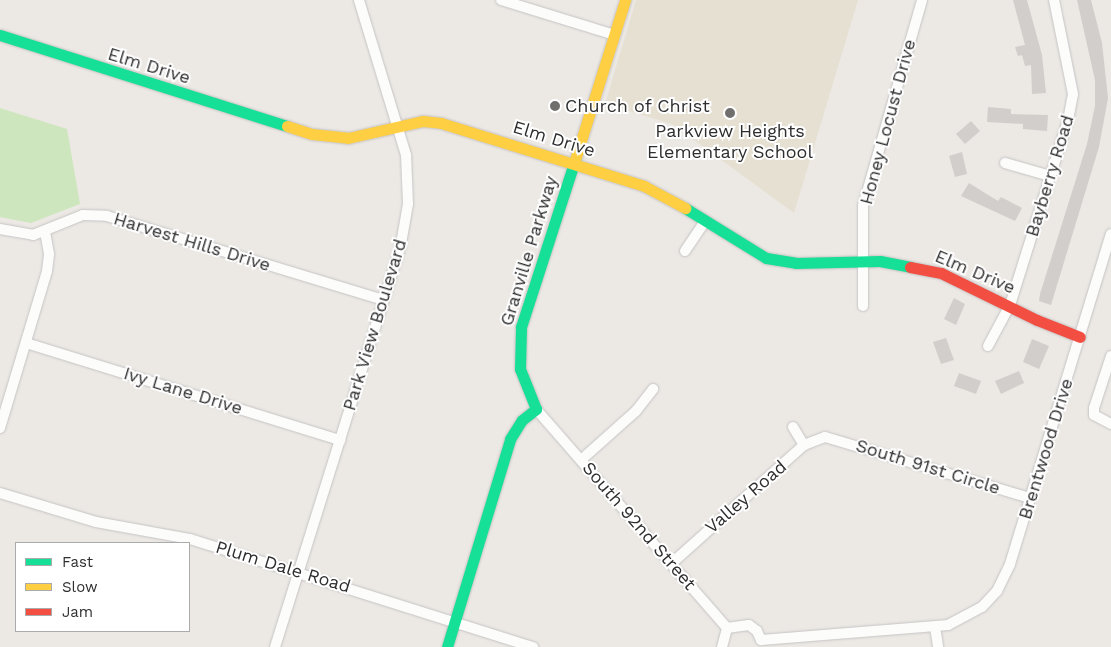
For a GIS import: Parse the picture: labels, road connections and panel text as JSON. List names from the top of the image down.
{
  "streets": {
    "street": [
      "Elm Drive",
      "Honey Locust Drive",
      "Bayberry Road",
      "Harvest Hills Drive",
      "Granville Parkway",
      "Park View Boulevard",
      "Ivy Lane Drive",
      "Brentwood Drive",
      "South 91st Circle",
      "Valley Road",
      "South 92nd Street",
      "Plum Dale Road"
    ]
  },
  "crossings": [
    ["Elm Drive", "Honey Locust Drive"],
    ["Elm Drive", "Bayberry Road"],
    ["Elm Drive", "Granville Parkway"],
    ["Elm Drive", "Park View Boulevard"],
    ["Elm Drive", "Brentwood Drive"],
    ["Harvest Hills Drive", "Park View Boulevard"],
    ["Granville Parkway", "South 92nd Street"],
    ["Park View Boulevard", "Ivy Lane Drive"],
    ["Park View Boulevard", "Plum Dale Road"],
    ["Brentwood Drive", "South 91st Circle"],
    ["South 91st Circle", "Valley Road"],
    ["Valley Road", "South 92nd Street"]
  ],
  "places": ["Church of Christ", "Parkview Heights Elementary School"],
  "legend": ["Fast", "Slow", "Jam"]
}
